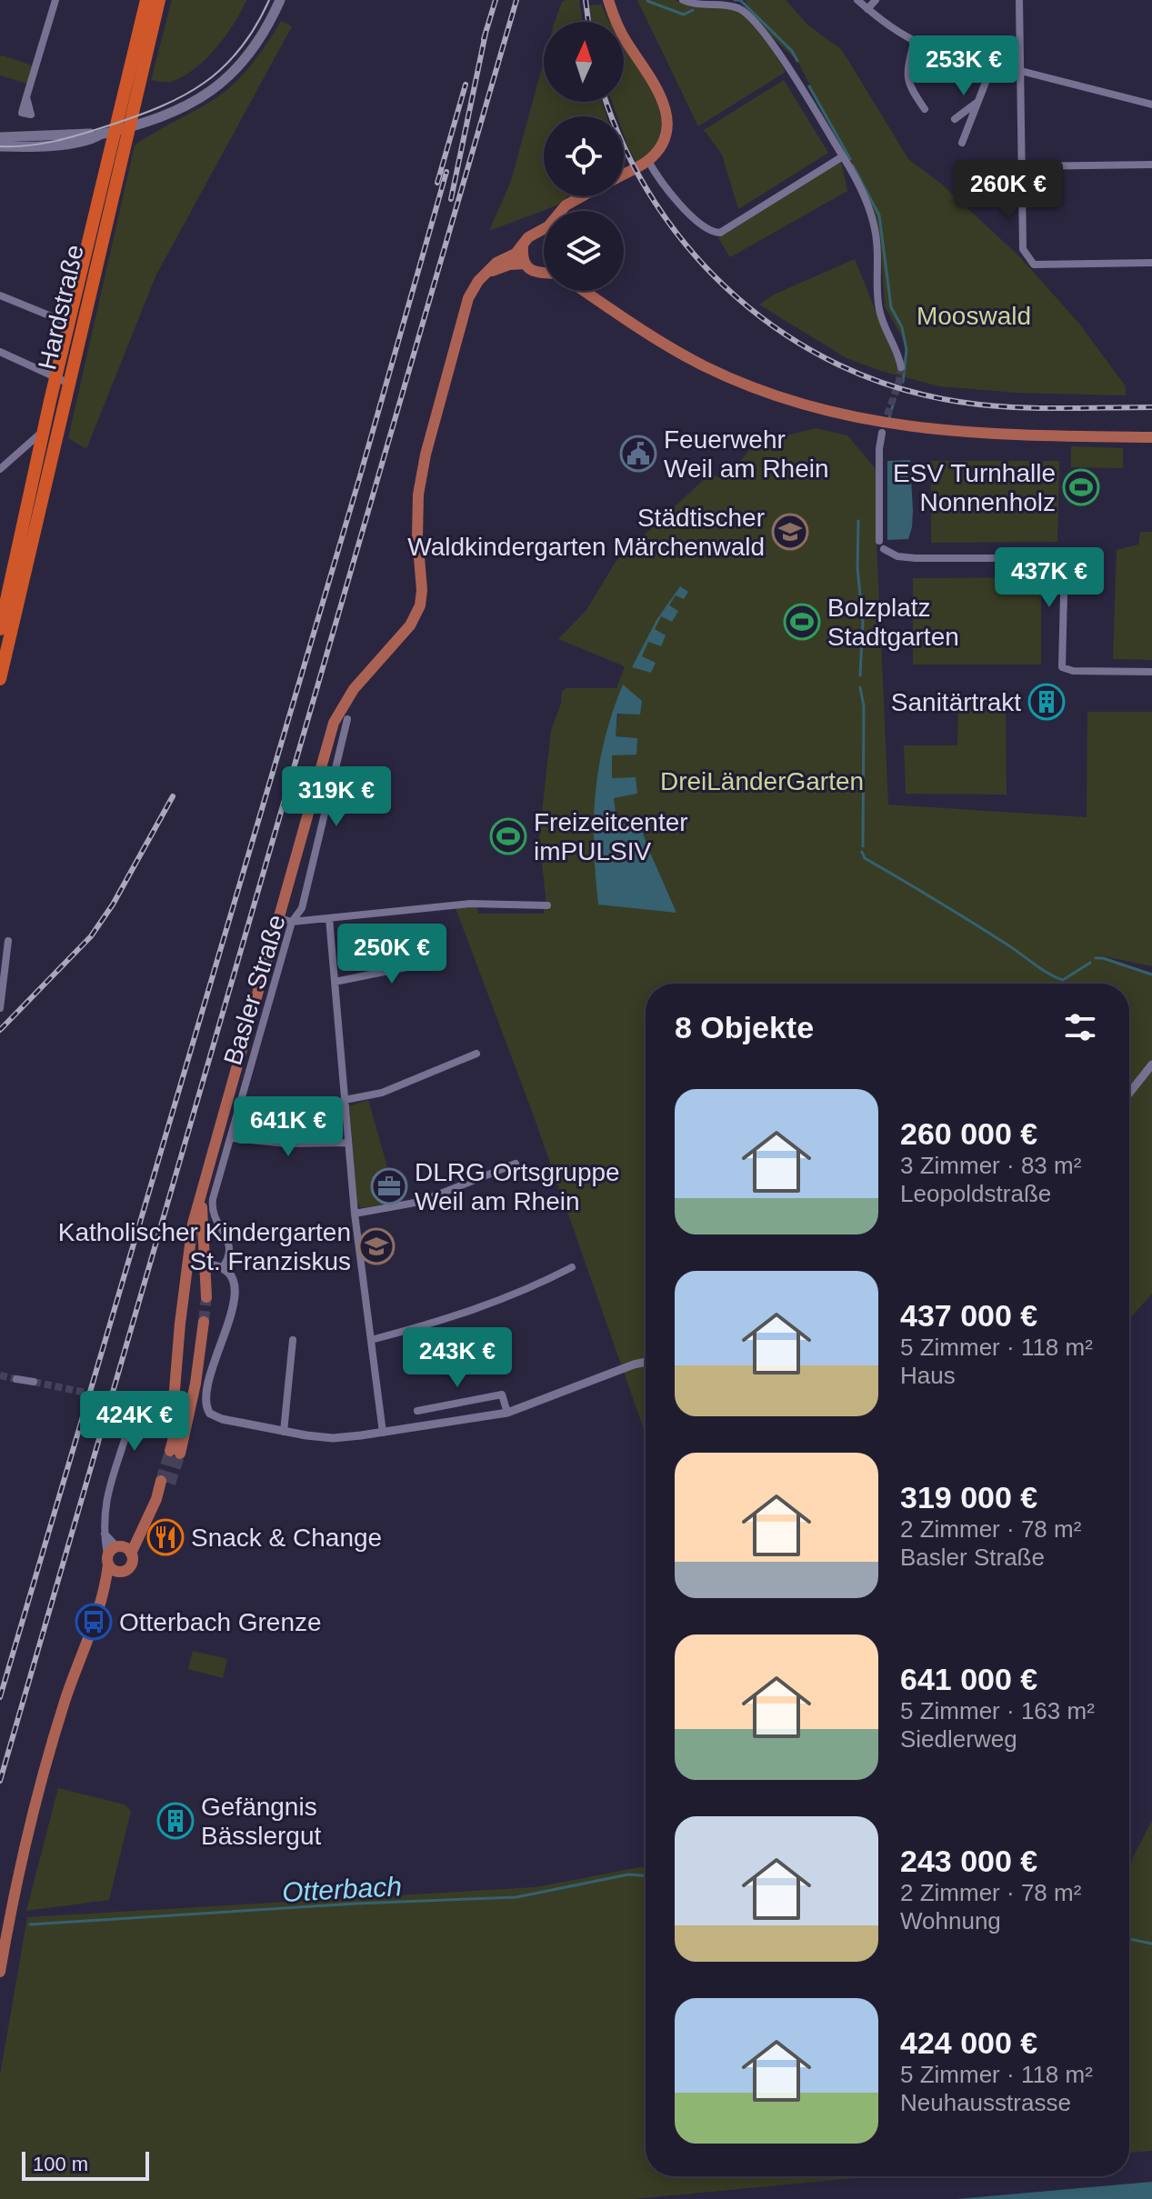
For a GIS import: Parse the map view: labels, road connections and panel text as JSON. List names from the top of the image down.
{
  "streets": {
    "street": ["Hardstraße", "Basler Straße"]
  },
  "water": ["Otterbach"],
  "parks": ["Mooswald", "DreiLänderGarten"],
  "places": {
    "public building": ["Feuerwehr Weil am Rhein"],
    "sports": ["ESV Turnhalle Nonnenholz", "Bolzplatz Stadtgarten", "Freizeitcenter imPULSIV"],
    "school or university": ["Städtischer Waldkindergarten Märchenwald", "Katholischer Kindergarten St. Franziskus"],
    "building": ["Sanitärtrakt", "Gefängnis Bässlergut"],
    "office": ["DLRG Ortsgruppe Weil am Rhein"],
    "restaurant": ["Snack & Change"],
    "bus stop": ["Otterbach Grenze"]
  },
  "scale_bar": "100 m",
  "north": "top",
  "page": {
    "price": [
      "253K €",
      "260K €",
      "437K €",
      "319K €",
      "250K €",
      "641K €",
      "243K €",
      "424K €"
    ],
    "heading": "8 Objekte",
    "list": [
      {
        "name": "260 000 €",
        "note": "3 Zimmer · 83 m² · Leopoldstraße"
      },
      {
        "name": "437 000 €",
        "note": "5 Zimmer · 118 m² · Haus"
      },
      {
        "name": "319 000 €",
        "note": "2 Zimmer · 78 m² · Basler Straße"
      },
      {
        "name": "641 000 €",
        "note": "5 Zimmer · 163 m² · Siedlerweg"
      },
      {
        "name": "243 000 €",
        "note": "2 Zimmer · 78 m² · Wohnung"
      },
      {
        "name": "424 000 €",
        "note": "5 Zimmer · 118 m² · Neuhausstrasse"
      }
    ],
    "scale": "100 m"
  }
}
